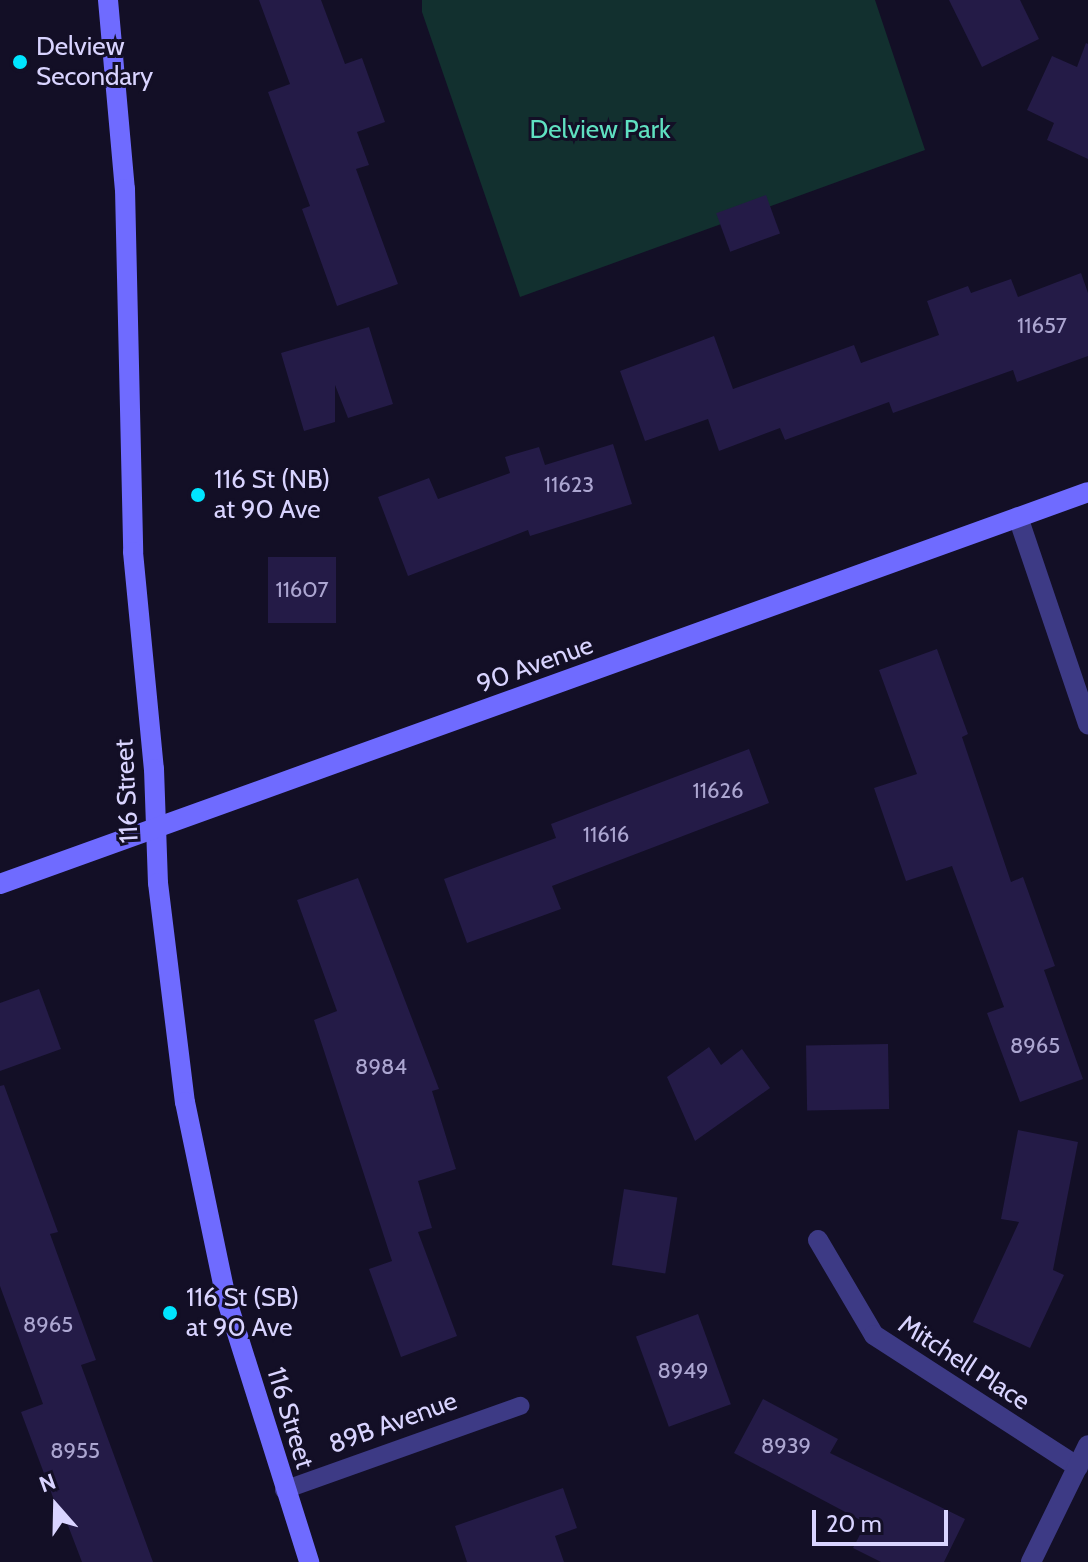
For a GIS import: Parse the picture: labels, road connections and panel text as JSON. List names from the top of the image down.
{
  "streets": {
    "street": ["90 Avenue", "116 Street", "Mitchell Place"],
    "lane": ["89B Avenue"]
  },
  "crossings": [
    ["90 Avenue", "116 Street"],
    ["116 Street", "89B Avenue"]
  ],
  "parks": ["Delview Park"],
  "places": ["Delview Secondary", "116 St (NB) at 90 Ave", "116 St (SB) at 90 Ave"],
  "house_numbers": [
    "11657",
    "11623",
    "11607",
    "11626",
    "11616",
    "8965",
    "8984",
    "8965",
    "8949",
    "8939",
    "8955"
  ],
  "scale_bar": "20 m",
  "north": "top"
}
